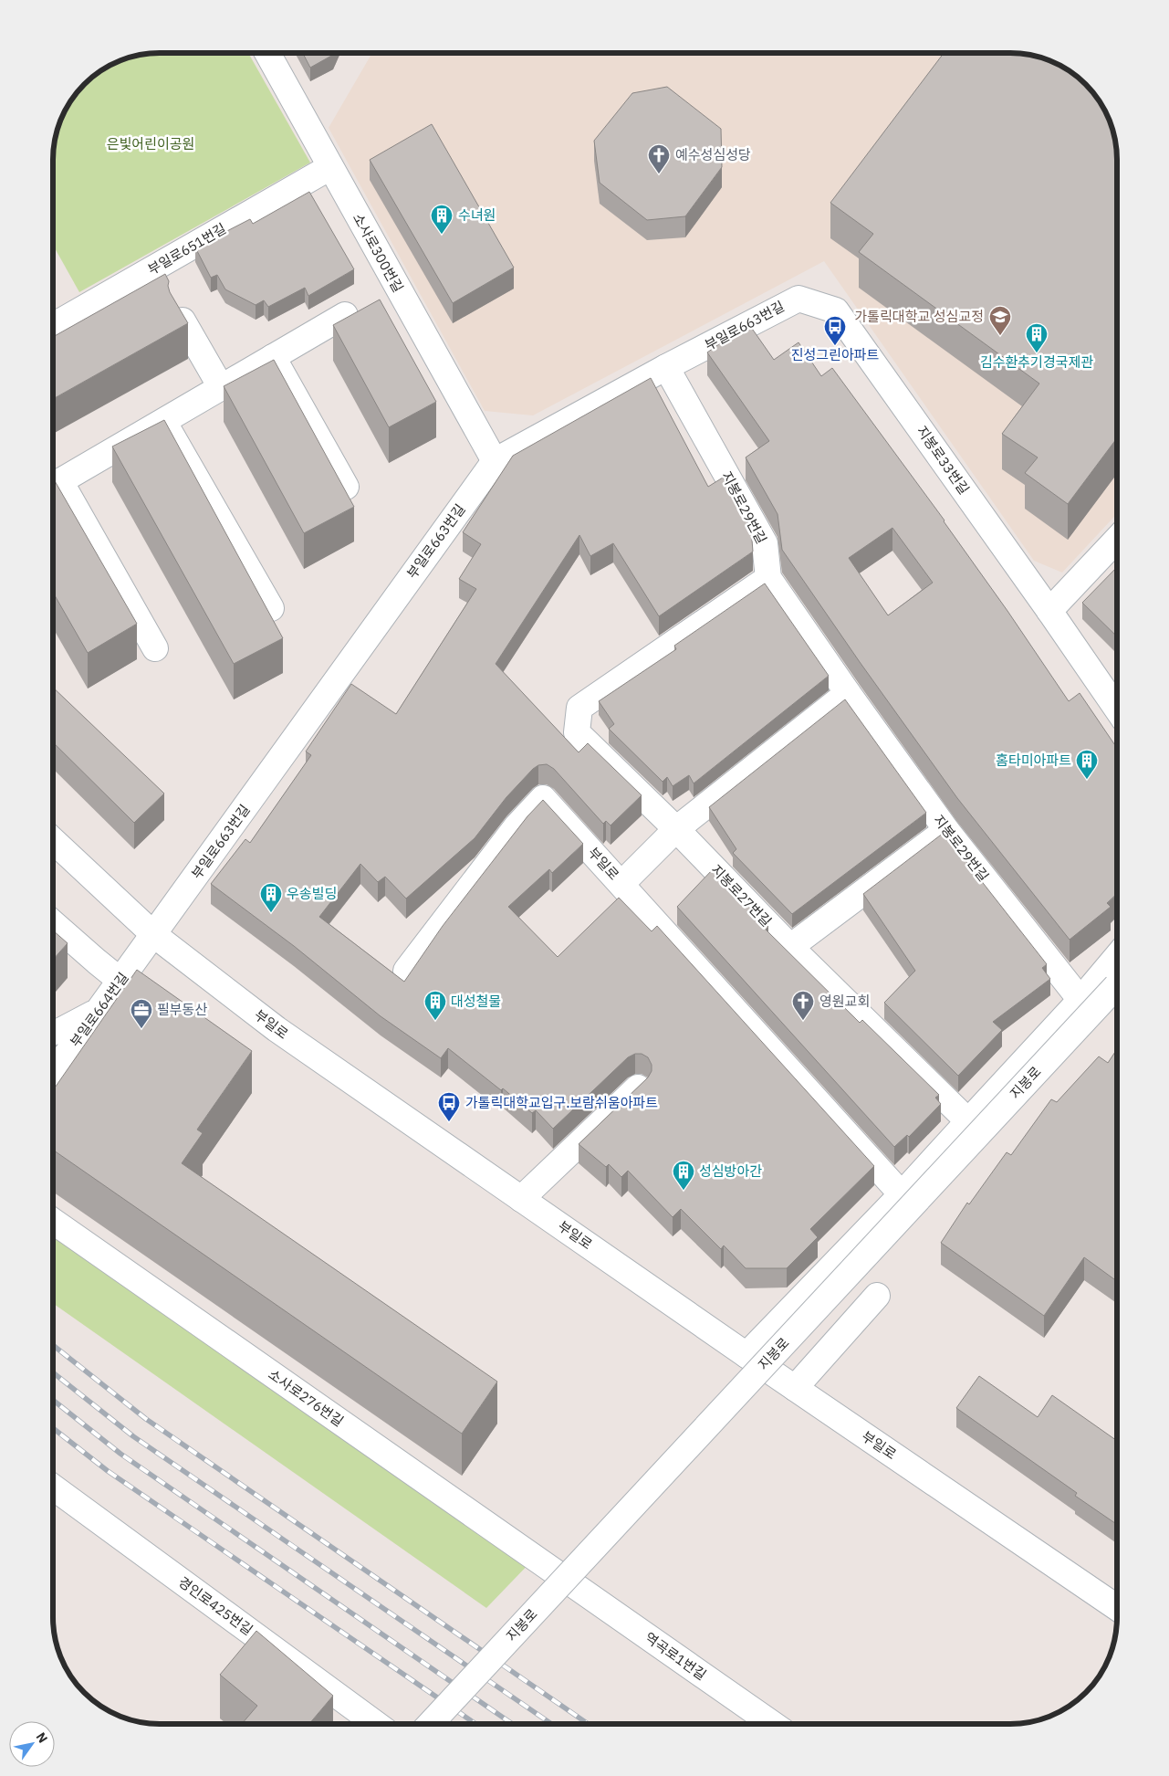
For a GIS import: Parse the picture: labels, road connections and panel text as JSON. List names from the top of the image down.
{
  "streets": {
    "street": [
      "부일로651번길",
      "소사로300번길",
      "부일로663번길",
      "지봉로33번길",
      "지봉로29번길",
      "부일로",
      "지봉로27번길",
      "부일로664번길",
      "지봉로",
      "소사로276번길",
      "경인로425번길",
      "역곡로1번길"
    ]
  },
  "crossings": [
    ["부일로651번길", "소사로300번길"],
    ["소사로300번길", "부일로663번길"],
    ["부일로663번길", "지봉로33번길"],
    ["부일로663번길", "지봉로29번길"],
    ["부일로663번길", "부일로"],
    ["부일로663번길", "부일로664번길"],
    ["지봉로29번길", "지봉로27번길"],
    ["부일로", "부일로664번길"],
    ["소사로276번길", "역곡로1번길"]
  ],
  "parks": ["은빛어린이공원"],
  "places": {
    "church": ["예수성심성당", "영원교회"],
    "building": [
      "수녀원",
      "김수환추기경국제관",
      "홈타미아파트",
      "우송빌딩",
      "대성철물",
      "성심방아간"
    ],
    "school or university": ["가톨릭대학교 성심교정"],
    "bus stop": ["진성그린아파트", "가톨릭대학교입구.보람쉬움아파트"],
    "office": ["필부동산"]
  },
  "north": "top right"
}
